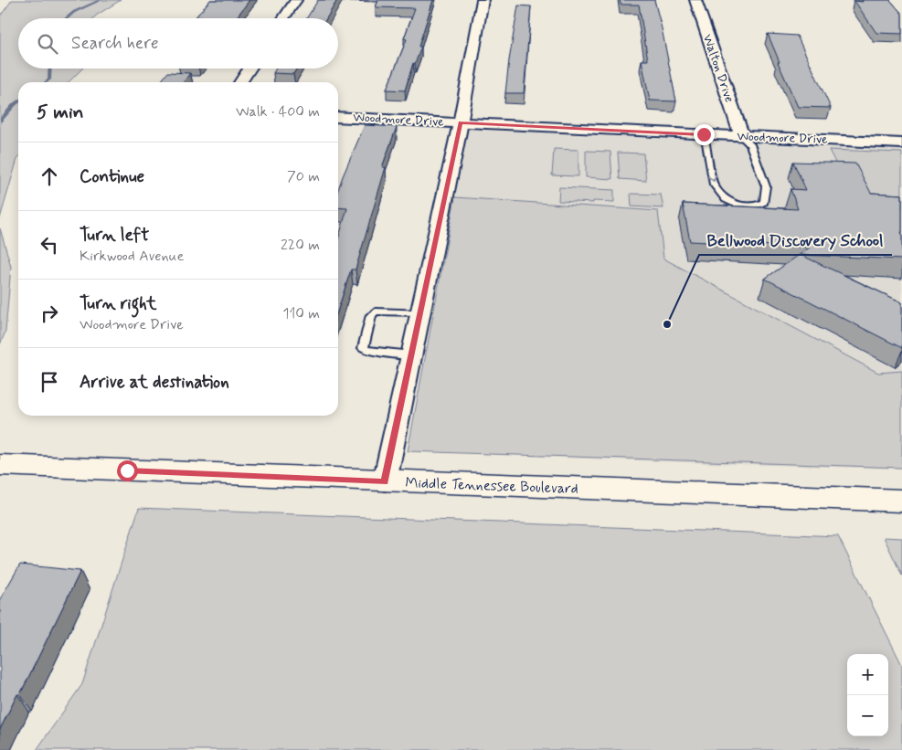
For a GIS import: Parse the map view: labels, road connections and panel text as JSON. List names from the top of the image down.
{
  "streets": {
    "main road": ["Middle Tennessee Boulevard"],
    "street": ["Walton Drive", "Woodmore Drive"]
  },
  "crossings": [
    ["Walton Drive", "Woodmore Drive"]
  ],
  "places": ["Bellwood Discovery School"],
  "page": {
    "search": "Search here",
    "heading": ["5 min", "Walk · 400 m"],
    "list": [
      ["Continue", "70 m"],
      ["Turn left", "Kirkwood Avenue", "220 m"],
      ["Turn right", "Woodmore Drive", "110 m"],
      "Arrive at destination"
    ],
    "map_buttons": ["+", "−"]
  }
}
